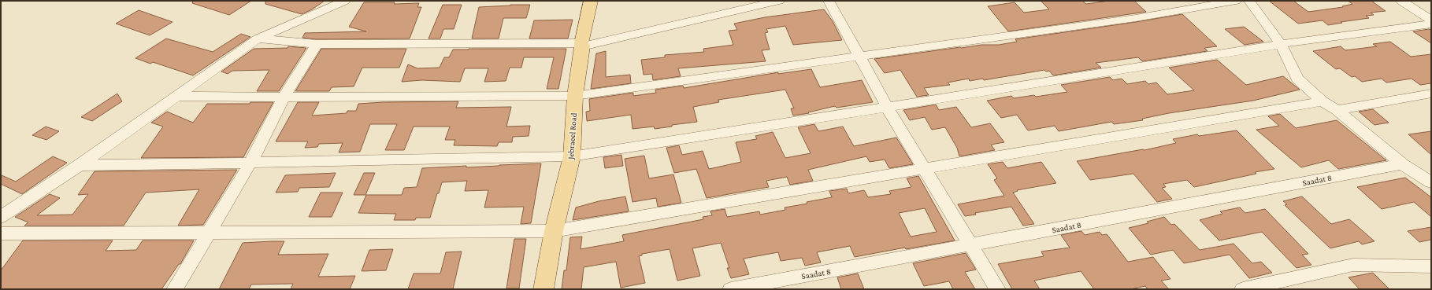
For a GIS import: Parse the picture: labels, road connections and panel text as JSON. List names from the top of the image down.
{
  "streets": {
    "main road": ["Jebraeel Road"],
    "street": ["Saadat 8"]
  }
}
